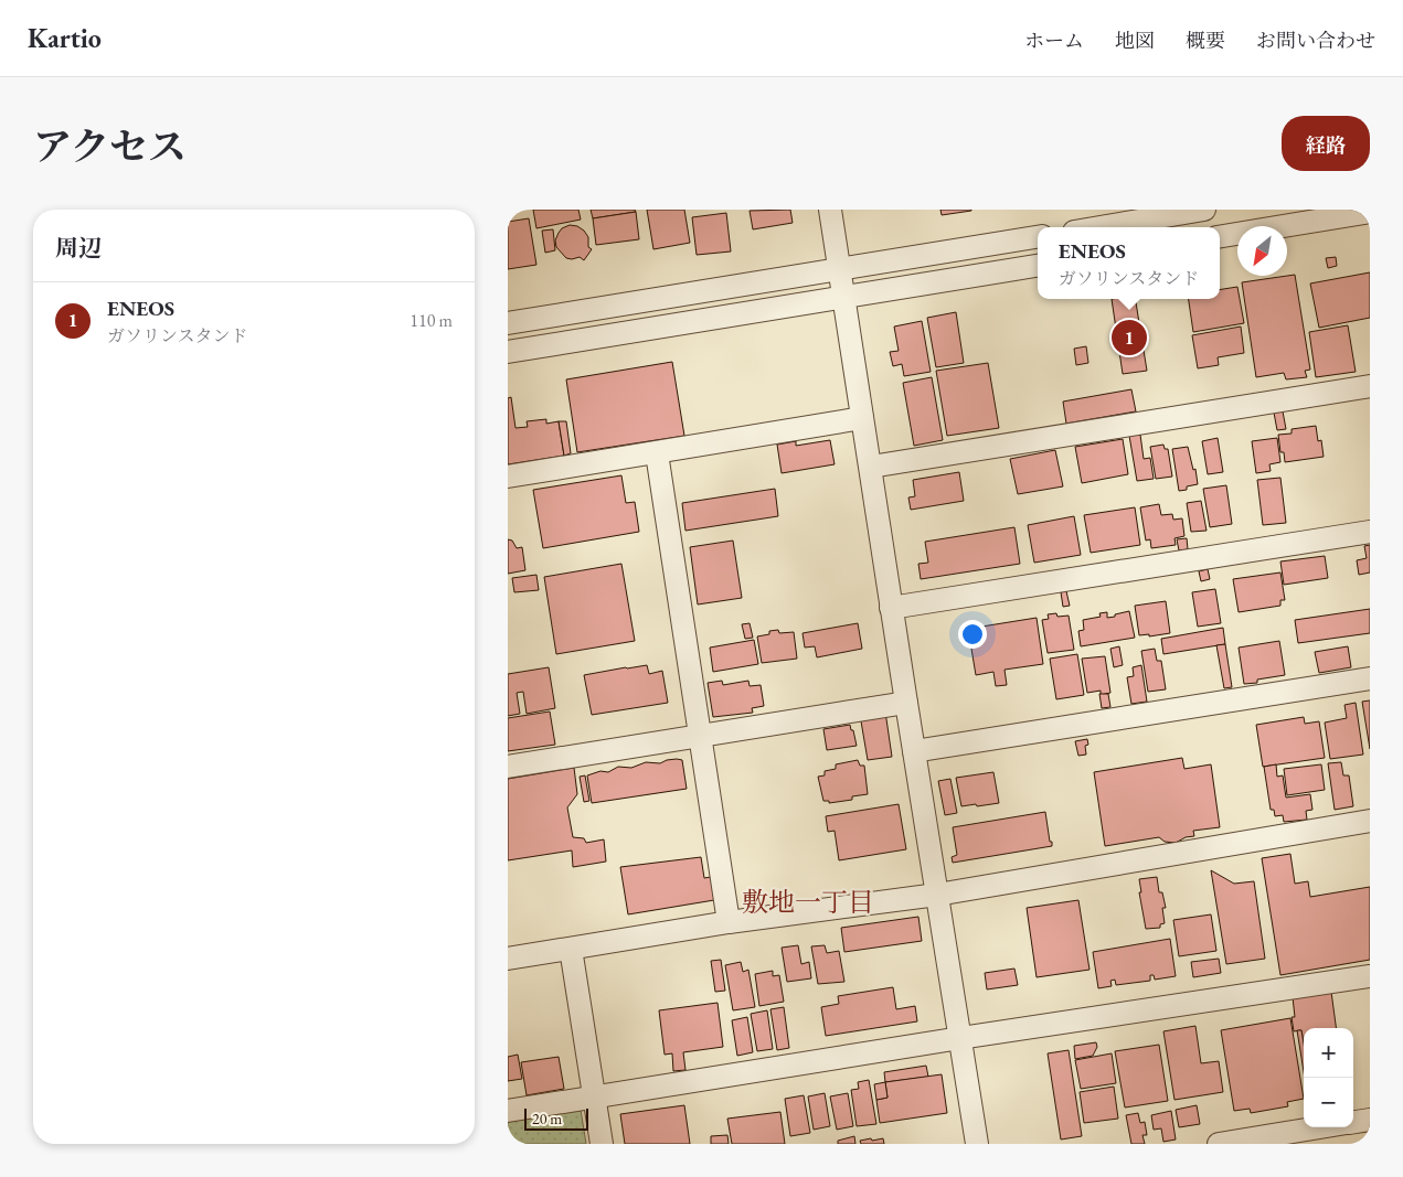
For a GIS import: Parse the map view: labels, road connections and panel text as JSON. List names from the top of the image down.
{
  "districts": ["敷地一丁目"],
  "scale_bar": "20 m",
  "north": "bottom left",
  "page": {
    "header": "Kartio",
    "nav": [
      "ホーム",
      "地図",
      "概要",
      "お問い合わせ"
    ],
    "title": "アクセス",
    "buttons": "経路",
    "heading": "周辺",
    "popup": ["ENEOS", "ガソリンスタンド"],
    "list": [
      {
        "mark": "1",
        "name": "ENEOS",
        "note": "ガソリンスタンド",
        "value": "110 m"
      }
    ],
    "pins": "1",
    "map_buttons": ["+", "−"],
    "scale": "20 m"
  }
}
